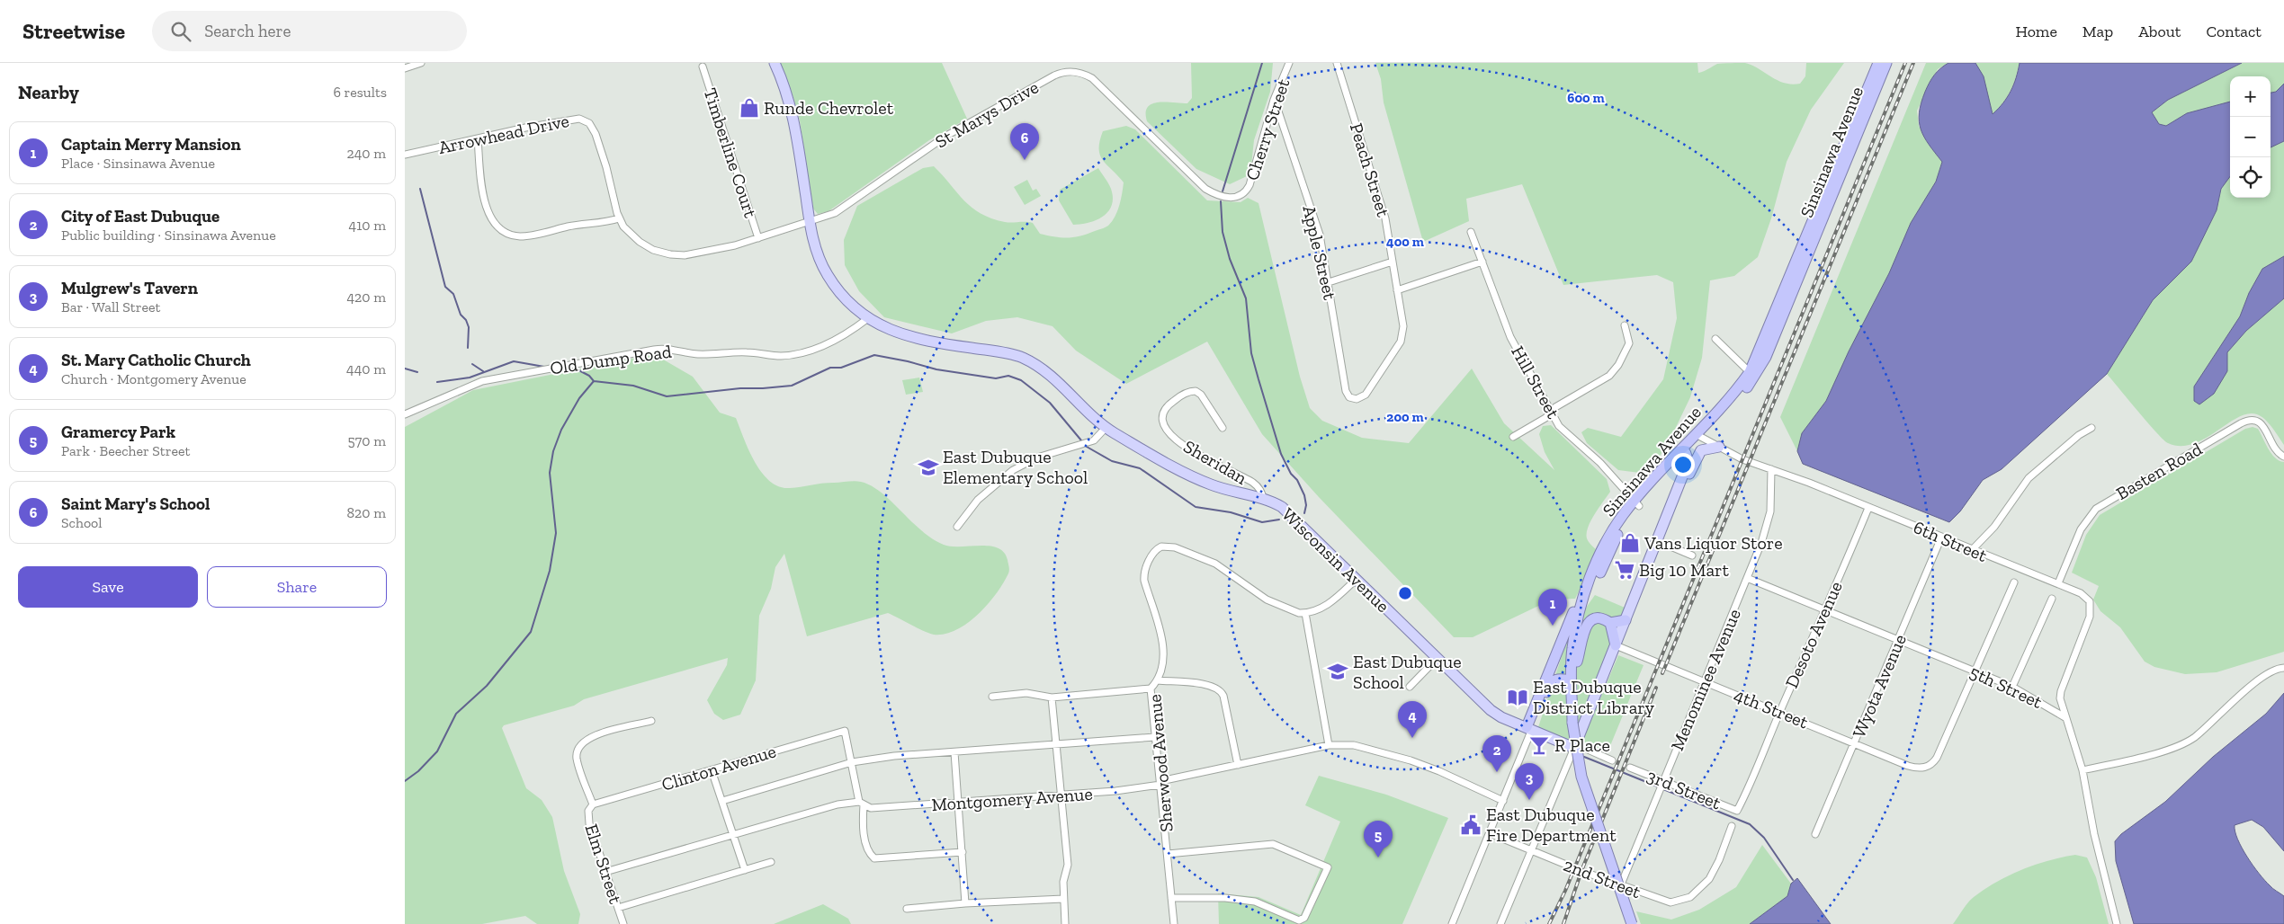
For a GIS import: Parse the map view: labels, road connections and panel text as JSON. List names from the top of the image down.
{
  "streets": {
    "highway": ["Sinsinawa Avenue"],
    "main road": ["Wisconsin Avenue"],
    "street": [
      "St Marys Drive",
      "Cherry Street",
      "Arrowhead Drive",
      "Timberline Court",
      "Peach Street",
      "Apple Street",
      "Old Dump Road",
      "Hill Street",
      "Sheridan",
      "Basten Road",
      "6th Street",
      "Desoto Avenue",
      "Menominee Avenue",
      "Wyota Avenue",
      "5th Street",
      "4th Street",
      "Sherwood Avenue",
      "Clinton Avenue",
      "3rd Street",
      "Montgomery Avenue",
      "Elm Street",
      "2nd Street"
    ]
  },
  "crossings": [
    ["St Marys Drive", "Cherry Street"],
    ["St Marys Drive", "Arrowhead Drive"],
    ["St Marys Drive", "Wisconsin Avenue"],
    ["Cherry Street", "Apple Street"],
    ["Arrowhead Drive", "Timberline Court"],
    ["Arrowhead Drive", "Wisconsin Avenue"],
    ["Sinsinawa Avenue", "Hill Street"],
    ["Sinsinawa Avenue", "6th Street"],
    ["Peach Street", "Apple Street"],
    ["Old Dump Road", "Wisconsin Avenue"],
    ["Sheridan", "Wisconsin Avenue"],
    ["Basten Road", "6th Street"],
    ["6th Street", "Desoto Avenue"],
    ["6th Street", "Menominee Avenue"],
    ["6th Street", "Wyota Avenue"],
    ["6th Street", "5th Street"],
    ["Desoto Avenue", "5th Street"],
    ["Desoto Avenue", "4th Street"],
    ["Desoto Avenue", "3rd Street"],
    ["Menominee Avenue", "5th Street"],
    ["Menominee Avenue", "4th Street"],
    ["Menominee Avenue", "3rd Street"],
    ["Menominee Avenue", "2nd Street"],
    ["Wyota Avenue", "5th Street"],
    ["Wyota Avenue", "4th Street"],
    ["5th Street", "4th Street"],
    ["Sherwood Avenue", "Montgomery Avenue"],
    ["Clinton Avenue", "Elm Street"],
    ["Montgomery Avenue", "Elm Street"]
  ],
  "places": {
    "shop": ["Runde Chevrolet", "Vans Liquor Store"],
    "school or university": ["East Dubuque Elementary School", "East Dubuque School"],
    "supermarket": ["Big 10 Mart"],
    "library": ["East Dubuque District Library"],
    "bar": ["R Place"],
    "public building": ["East Dubuque Fire Department"]
  },
  "page": {
    "header": "Streetwise",
    "search": "Search here",
    "nav": [
      "Home",
      "Map",
      "About",
      "Contact"
    ],
    "heading": ["Nearby", "6 results"],
    "map_buttons": ["+", "−"],
    "list": [
      {
        "mark": "1",
        "name": "Captain Merry Mansion",
        "note": "Place · Sinsinawa Avenue",
        "value": "240 m"
      },
      {
        "mark": "2",
        "name": "City of East Dubuque",
        "note": "Public building · Sinsinawa Avenue",
        "value": "410 m"
      },
      {
        "mark": "3",
        "name": "Mulgrew's Tavern",
        "note": "Bar · Wall Street",
        "value": "420 m"
      },
      {
        "mark": "4",
        "name": "St. Mary Catholic Church",
        "note": "Church · Montgomery Avenue",
        "value": "440 m"
      },
      {
        "mark": "5",
        "name": "Gramercy Park",
        "note": "Park · Beecher Street",
        "value": "570 m"
      },
      {
        "mark": "6",
        "name": "Saint Mary's School",
        "note": "School",
        "value": "820 m"
      }
    ],
    "pins": [
      "6",
      "1",
      "4",
      "2",
      "3",
      "5"
    ],
    "buttons": ["Save", "Share"]
  },
  "rings": ["600 m", "400 m", "200 m"]
}
